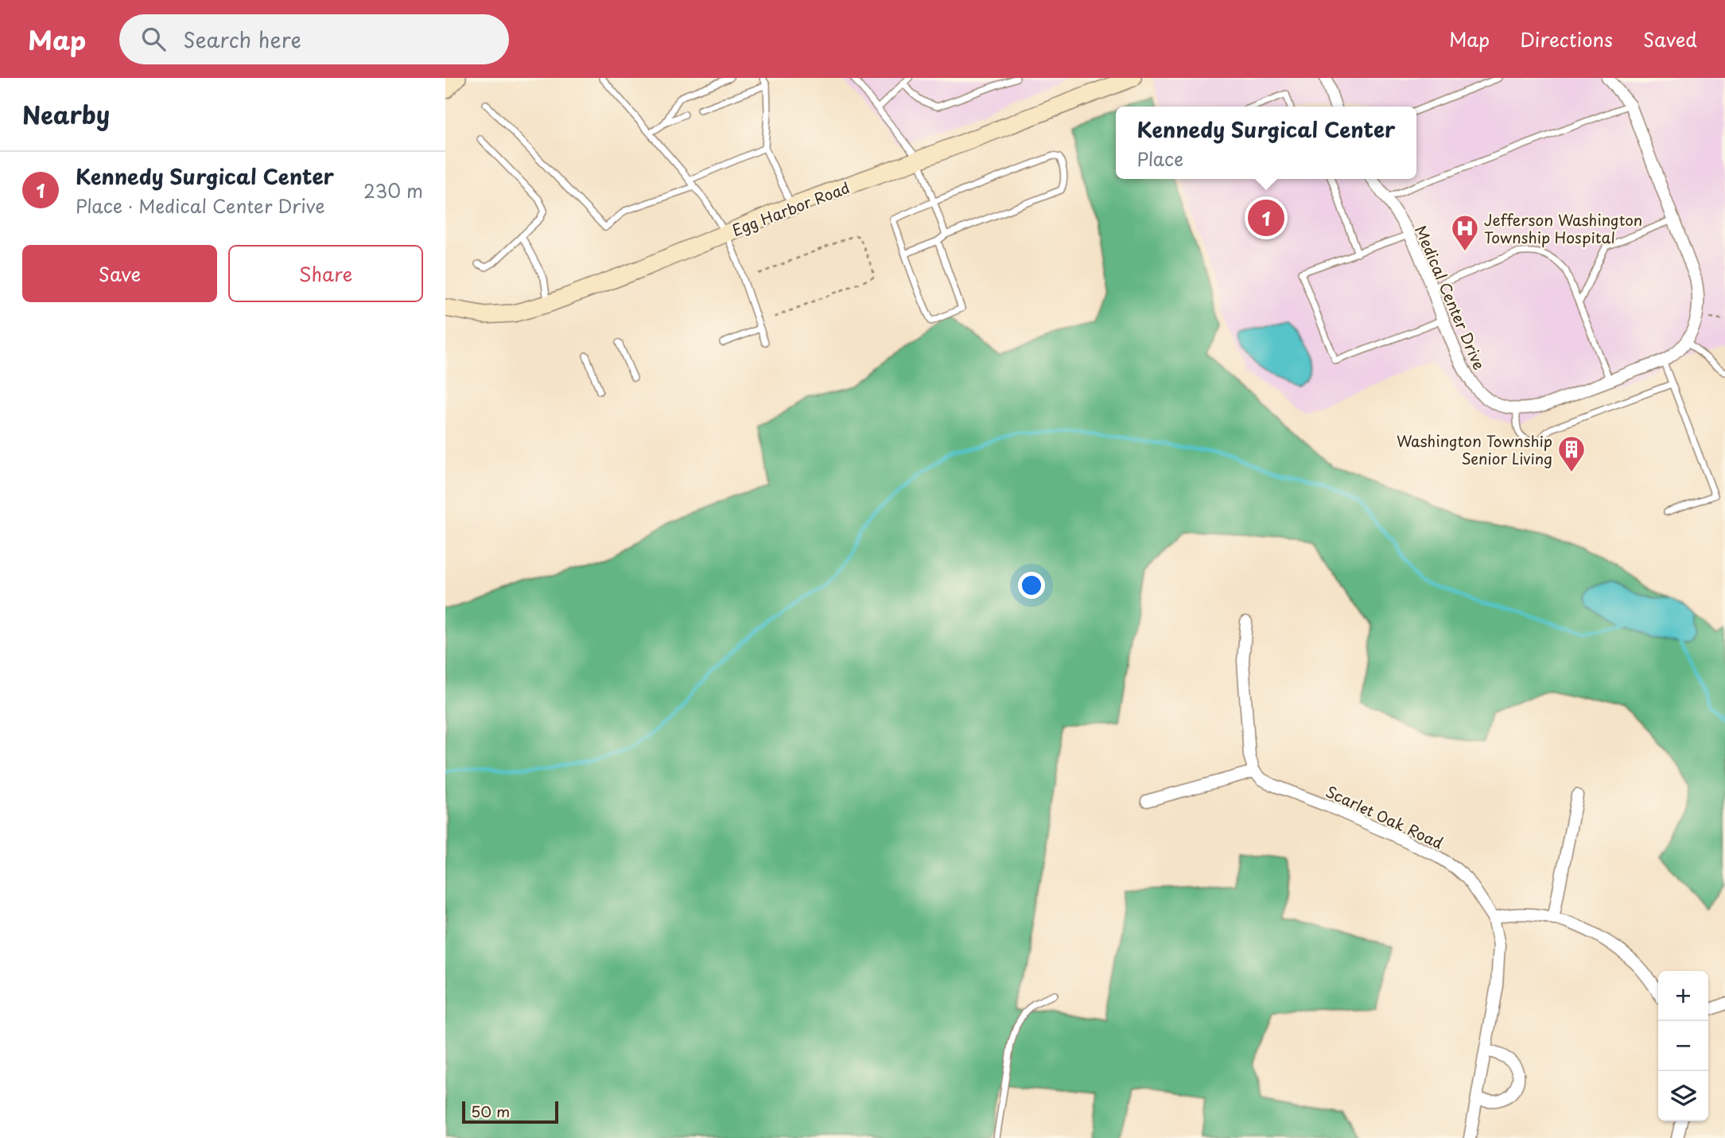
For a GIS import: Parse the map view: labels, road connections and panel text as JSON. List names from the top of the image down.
{
  "streets": {
    "main road": ["Egg Harbor Road"],
    "street": ["Medical Center Drive", "Scarlet Oak Road"]
  },
  "places": {
    "hospital": ["Jefferson Washington Township Hospital"],
    "building": ["Washington Township Senior Living"]
  },
  "scale_bar": "50 m",
  "page": {
    "header": "Map",
    "search": "Search here",
    "nav": ["Map", "Directions", "Saved"],
    "heading": "Nearby",
    "popup": ["Kennedy Surgical Center", "Place"],
    "list": [
      {
        "mark": "1",
        "name": "Kennedy Surgical Center",
        "note": "Place · Medical Center Drive",
        "value": "230 m"
      }
    ],
    "pins": "1",
    "buttons": ["Save", "Share"],
    "map_buttons": ["+", "−"],
    "scale": "50 m"
  }
}
